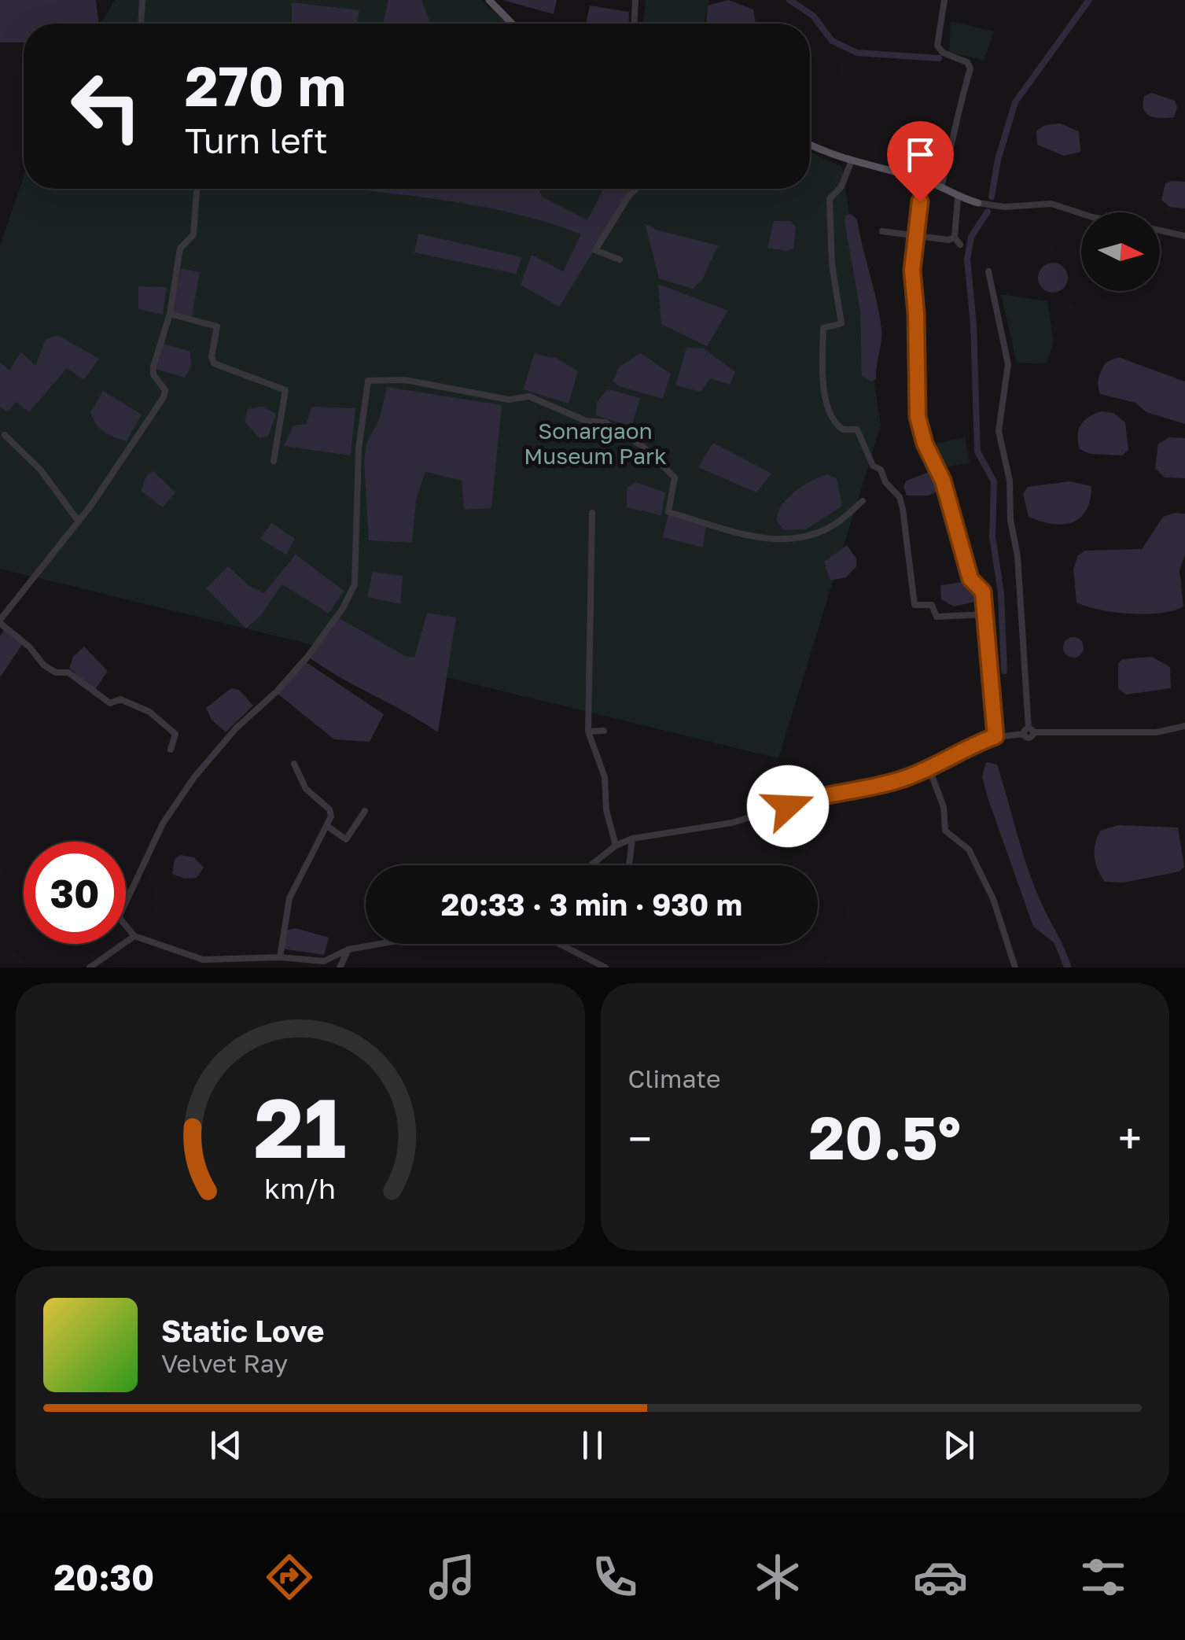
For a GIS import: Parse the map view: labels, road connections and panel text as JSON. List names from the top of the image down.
{
  "parks": ["Sonargaon Museum Park"],
  "north": "right",
  "page": {
    "turn": ["270 m", "Turn left"],
    "limit": "30",
    "trip": "20:33 · 3 min · 930 m",
    "tile": "Climate",
    "heat": ["−", "20.5°", "+"],
    "song": ["Static Love", "Velvet Ray"],
    "tabs": "20:30",
    "gauge": ["21", "km/h"]
  }
}
